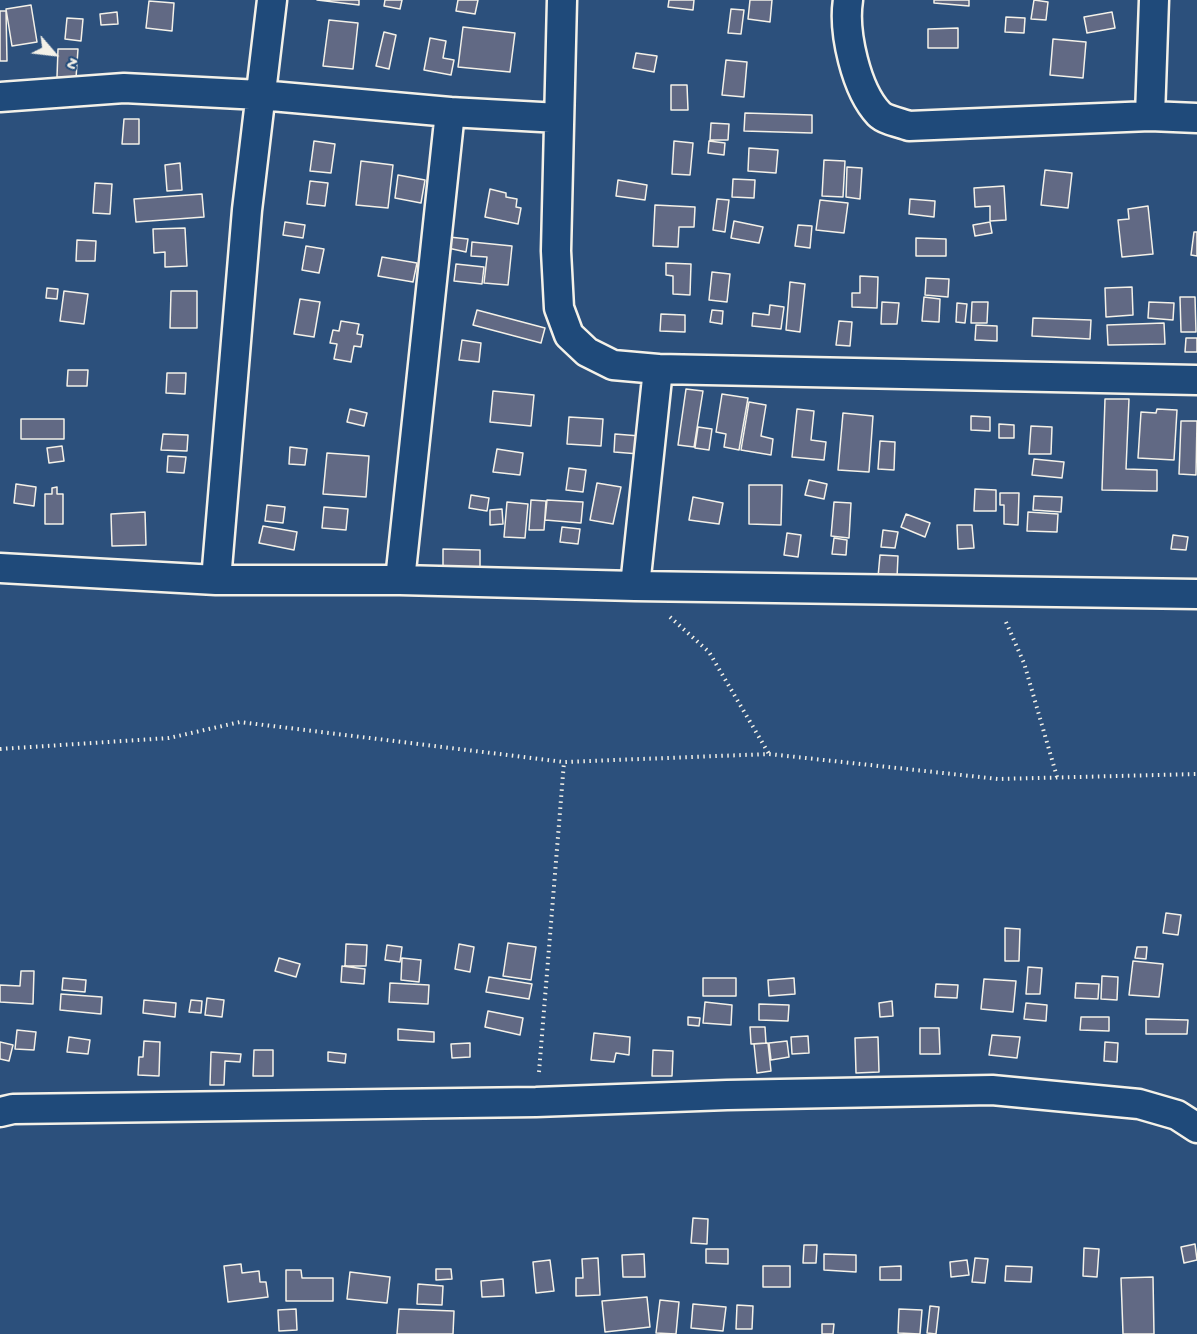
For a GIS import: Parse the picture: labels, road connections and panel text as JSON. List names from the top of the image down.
{
  "north": "bottom right"
}
